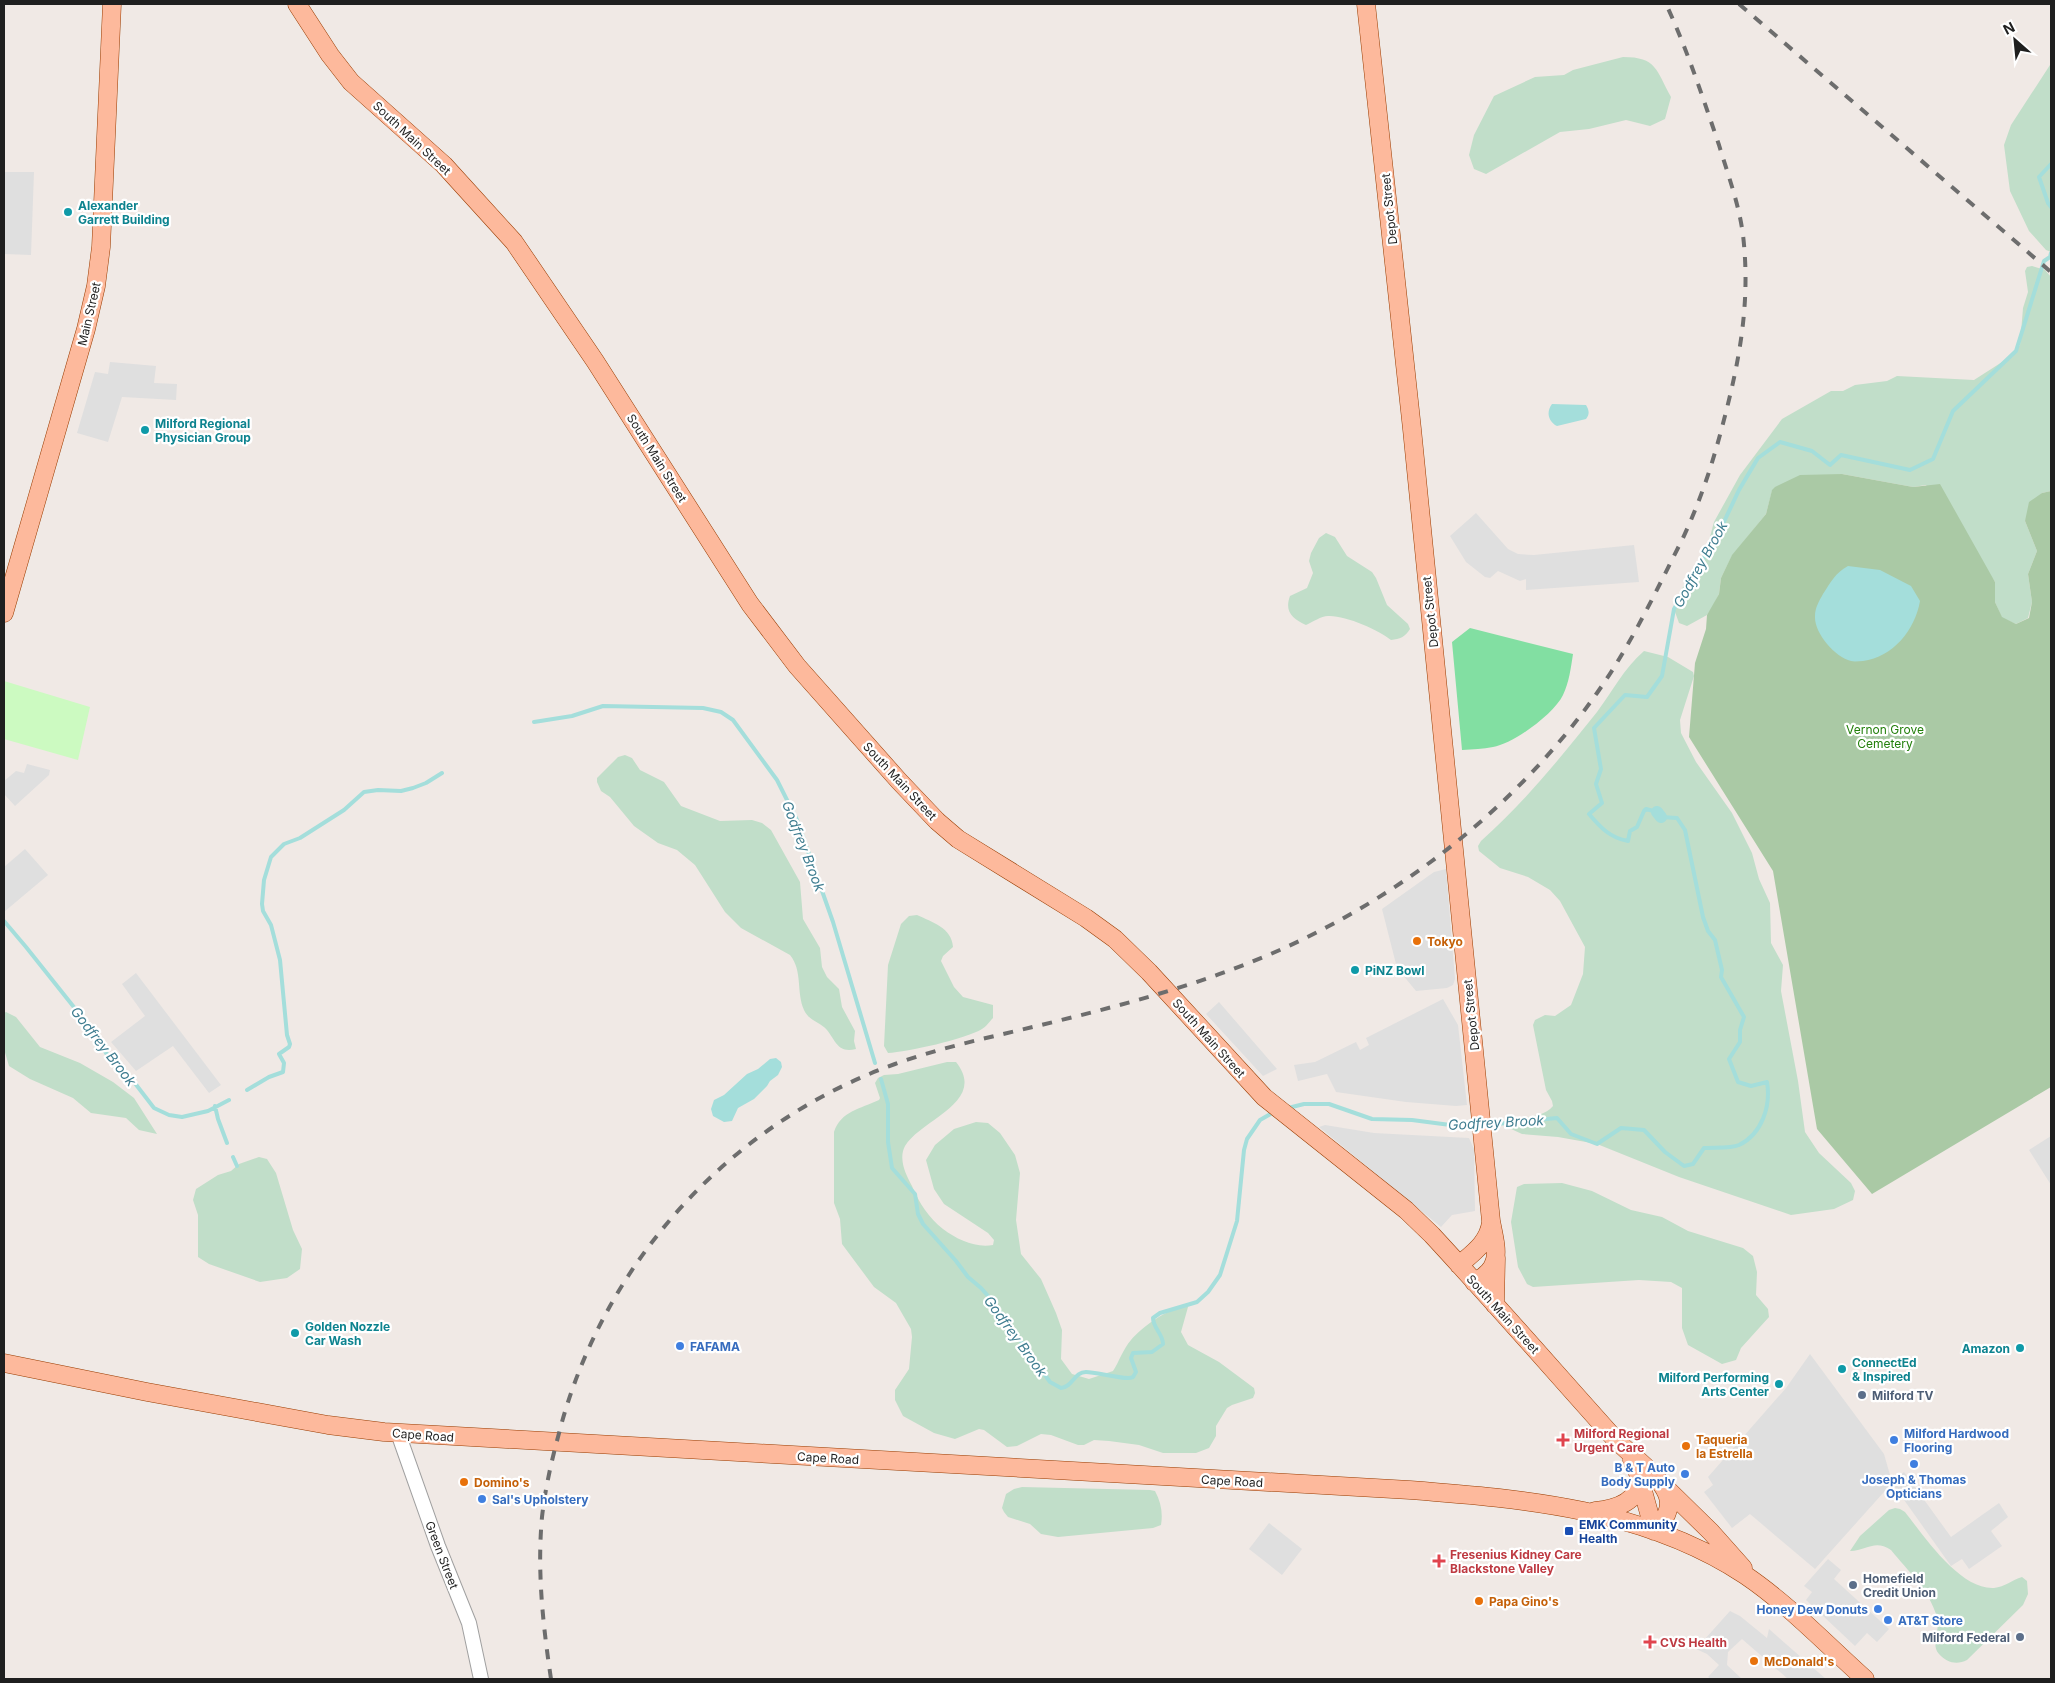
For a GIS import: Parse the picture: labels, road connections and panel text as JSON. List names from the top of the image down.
{
  "streets": {
    "main road": [
      "South Main Street",
      "Depot Street",
      "Main Street",
      "Cape Road"
    ],
    "street": ["Green Street"]
  },
  "crossings": [
    ["South Main Street", "Depot Street"],
    ["South Main Street", "Cape Road"],
    ["Cape Road", "Green Street"]
  ],
  "water": ["Godfrey Brook"],
  "parks": ["Vernon Grove Cemetery"],
  "places": {
    "other": [
      "Alexander Garrett Building",
      "Milford Regional Physician Group",
      "Tokyo",
      "PiNZ Bowl",
      "Golden Nozzle Car Wash",
      "FAFAMA",
      "Amazon",
      "ConnectEd & Inspired",
      "Milford Performing Arts Center",
      "Milford TV",
      "Milford Hardwood Flooring",
      "Taqueria la Estrella",
      "Joseph & Thomas Opticians",
      "B & T Auto Body Supply",
      "Domino's",
      "Sal's Upholstery",
      "Homefield Credit Union",
      "Papa Gino's",
      "Honey Dew Donuts",
      "AT&T Store",
      "Milford Federal",
      "McDonald's"
    ],
    "health": ["Milford Regional Urgent Care", "Fresenius Kidney Care Blackstone Valley", "CVS Health"],
    "transit": ["EMK Community Health"]
  },
  "north": "top left"
}
